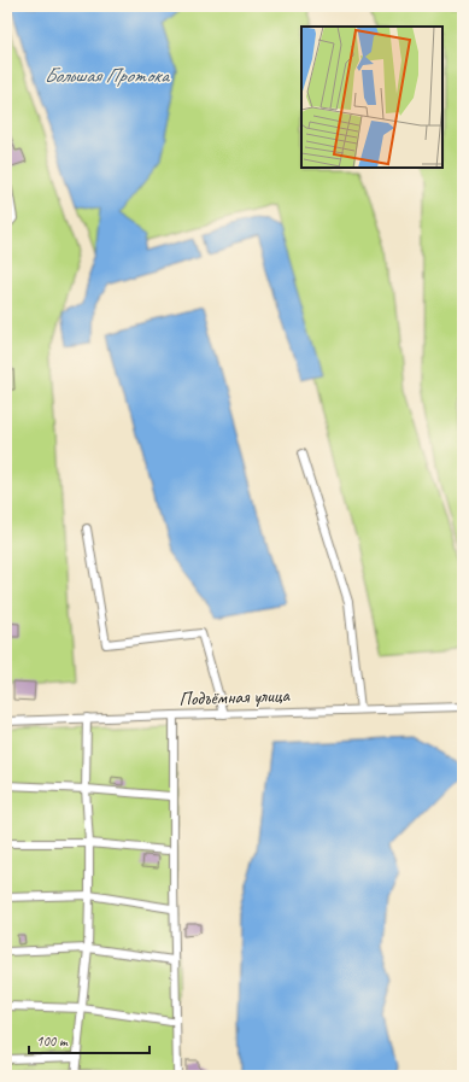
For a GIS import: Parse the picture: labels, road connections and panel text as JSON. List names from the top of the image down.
{
  "streets": {
    "street": ["Подъёмная улица"]
  },
  "water": ["Большая Протока"],
  "scale_bar": "100 m"
}
